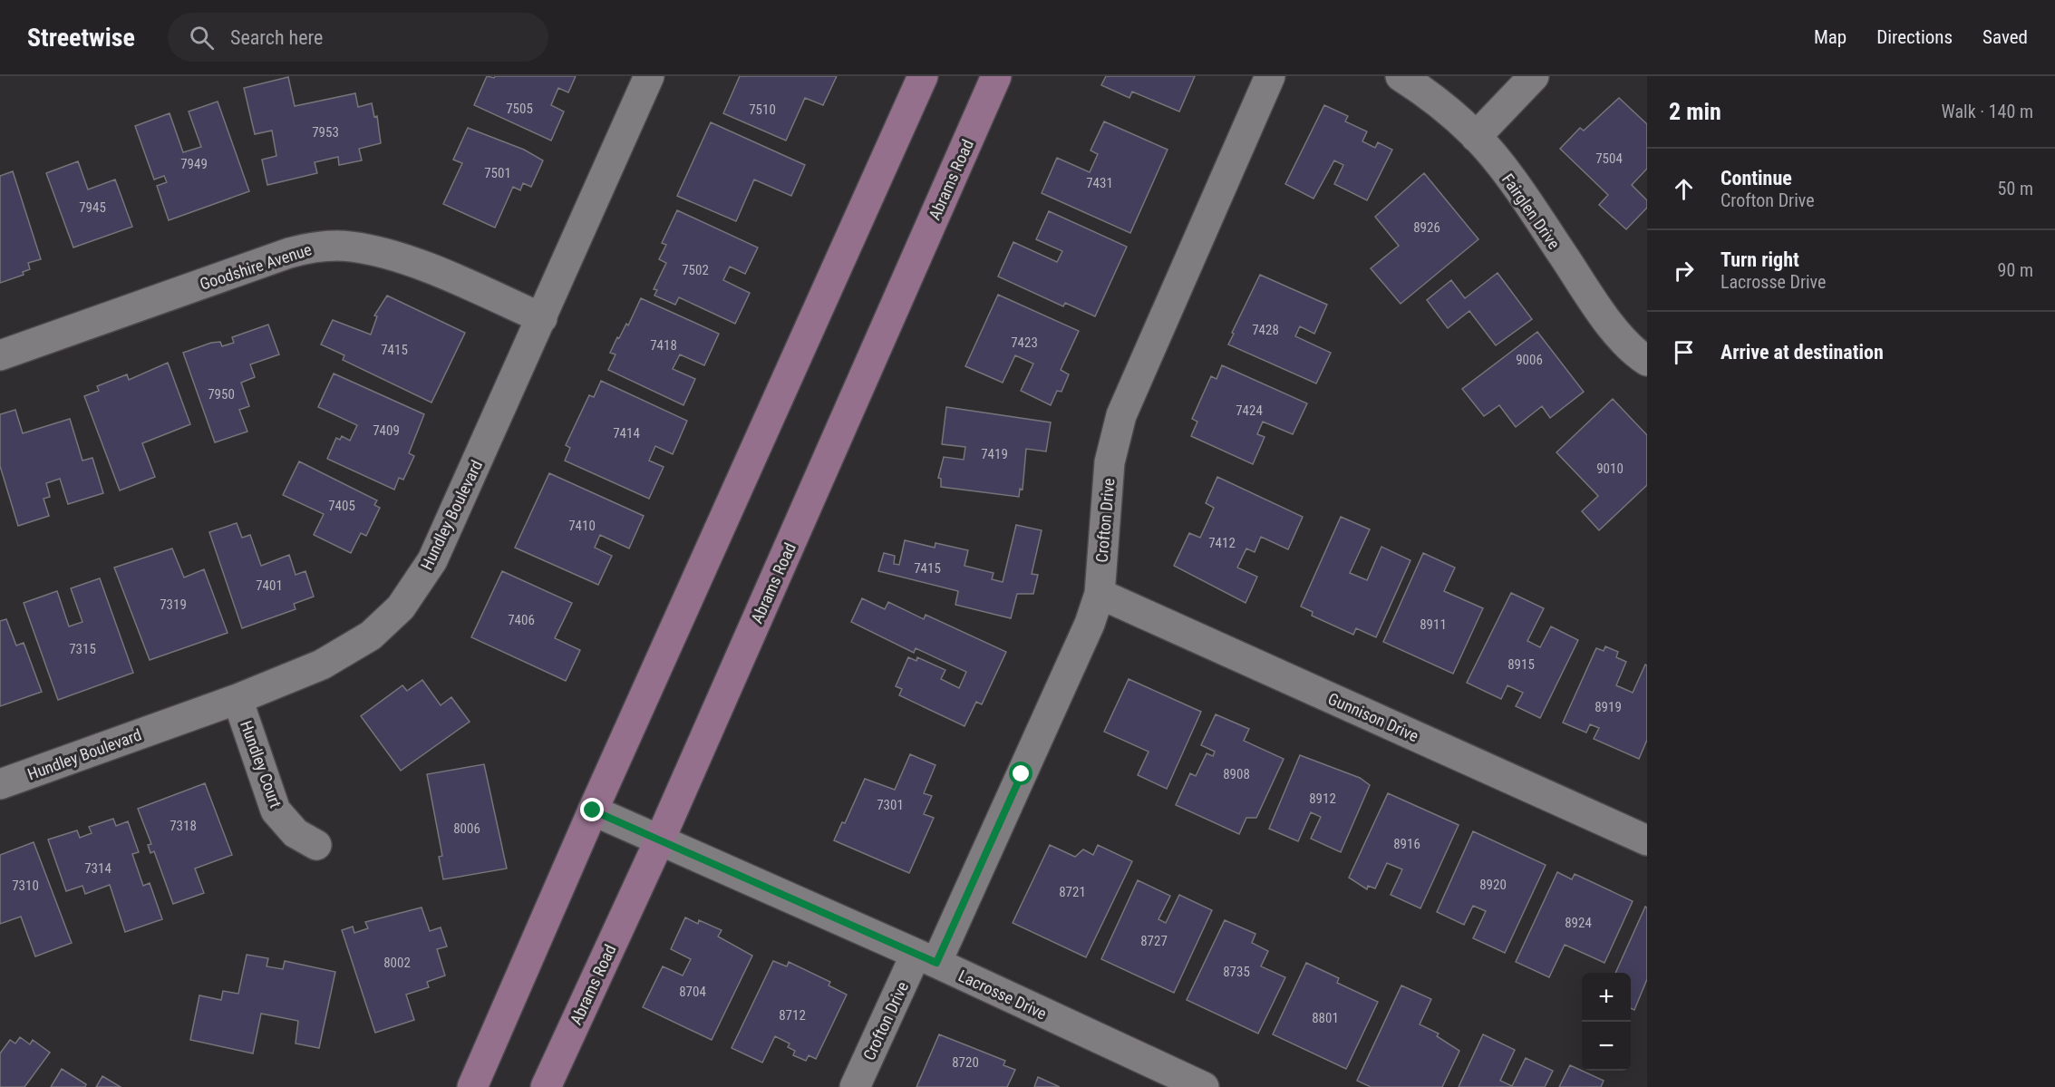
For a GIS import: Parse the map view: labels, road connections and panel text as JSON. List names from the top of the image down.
{
  "streets": {
    "main road": ["Abrams Road"],
    "street": [
      "Fairglen Drive",
      "Goodshire Avenue",
      "Hundley Boulevard",
      "Crofton Drive",
      "Gunnison Drive",
      "Hundley Court",
      "Lacrosse Drive"
    ]
  },
  "crossings": [
    ["Abrams Road", "Lacrosse Drive"],
    ["Goodshire Avenue", "Hundley Boulevard"],
    ["Hundley Boulevard", "Hundley Court"],
    ["Crofton Drive", "Gunnison Drive"],
    ["Crofton Drive", "Lacrosse Drive"]
  ],
  "house_numbers": [
    "7505",
    "7510",
    "7953",
    "7504",
    "7949",
    "7501",
    "7431",
    "7945",
    "8926",
    "7502",
    "7428",
    "7423",
    "7418",
    "7415",
    "9006",
    "7950",
    "7424",
    "7409",
    "7414",
    "7419",
    "9010",
    "7405",
    "7410",
    "7412",
    "7415",
    "7401",
    "7319",
    "7406",
    "8911",
    "7315",
    "8915",
    "8919",
    "8908",
    "8912",
    "7301",
    "7318",
    "8006",
    "8916",
    "7314",
    "8920",
    "7310",
    "8721",
    "8924",
    "8727",
    "8002",
    "8735",
    "8704",
    "8712",
    "8801",
    "8720"
  ],
  "page": {
    "header": "Streetwise",
    "search": "Search here",
    "nav": ["Map", "Directions", "Saved"],
    "heading": ["2 min", "Walk · 140 m"],
    "list": [
      ["Continue", "Crofton Drive", "50 m"],
      ["Turn right", "Lacrosse Drive", "90 m"],
      "Arrive at destination"
    ],
    "map_buttons": ["+", "−"]
  }
}
